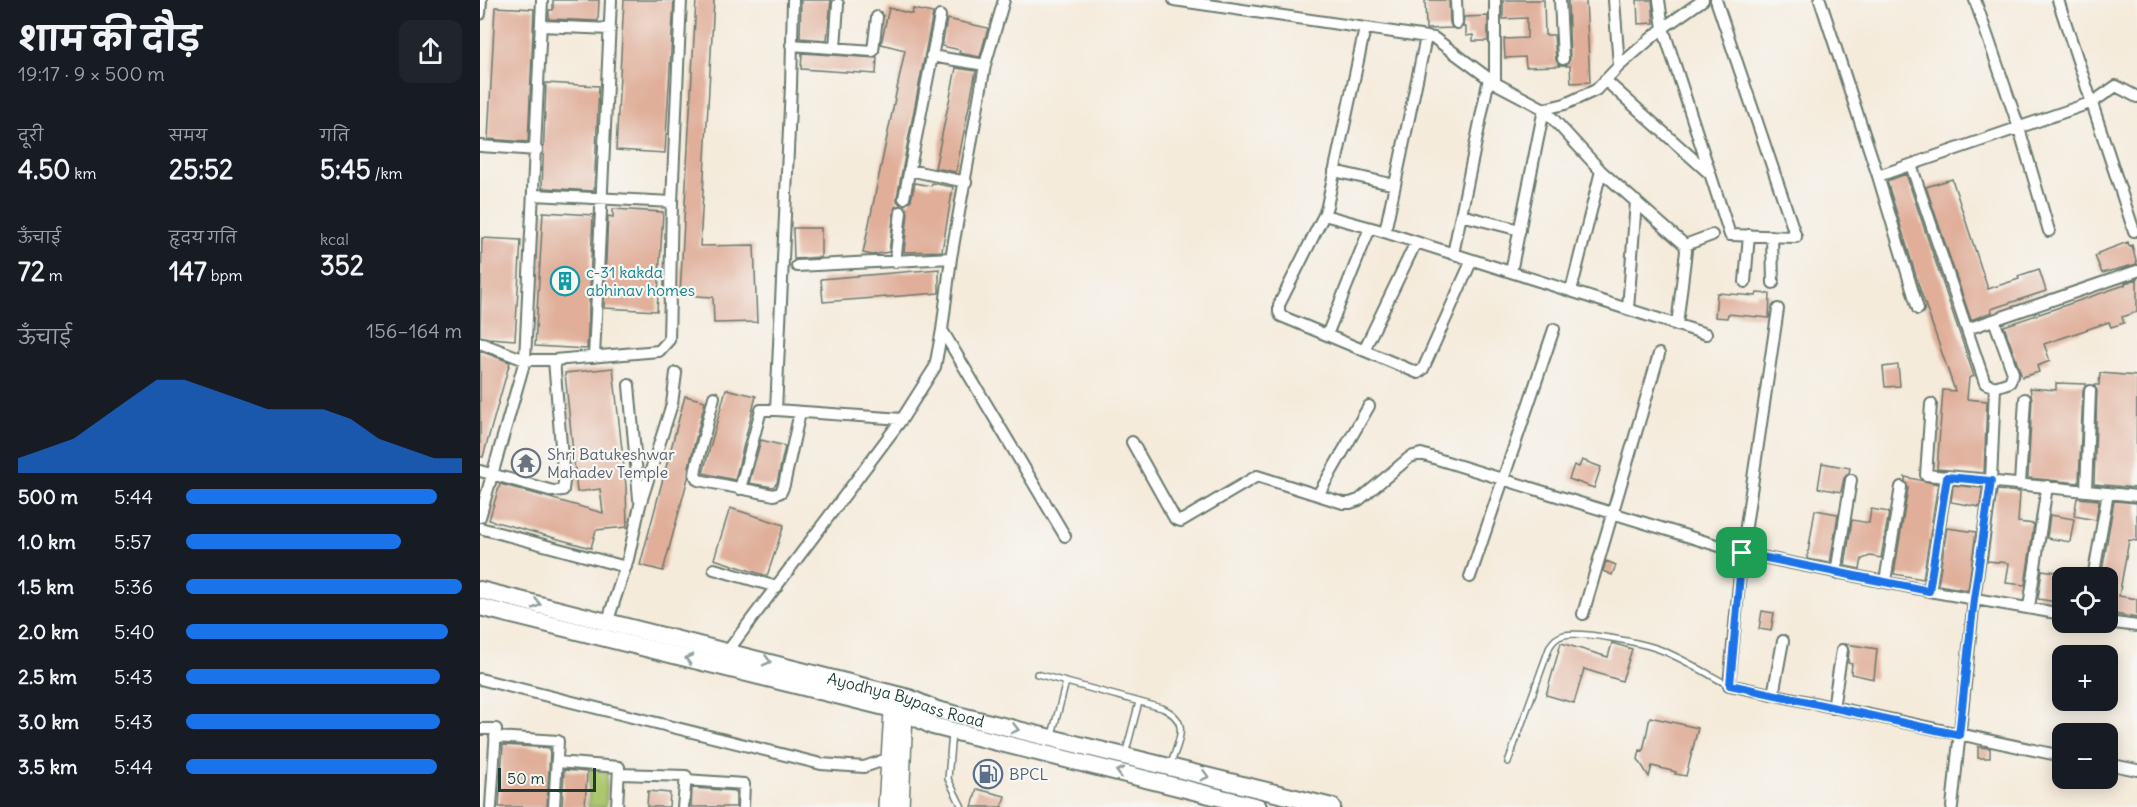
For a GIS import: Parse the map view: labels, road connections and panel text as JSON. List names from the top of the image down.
{
  "streets": {
    "main road": ["Ayodhya Bypass Road"]
  },
  "places": {
    "building": ["c-31 kakda abhinav homes"],
    "temple": ["Shri Batukeshwar Mahadev Temple"],
    "fuel station": ["BPCL"]
  },
  "scale_bar": "50 m",
  "page": {
    "heading": ["शाम की दौड़", "19:17 · 9 × 500 m"],
    "stats": [
      ["दूरी", "4.50 km"],
      ["समय", "25:52"],
      ["गति", "5:45 /km"],
      ["ऊँचाई", "72 m"],
      ["हृदय गति", "147 bpm"],
      ["kcal", "352"]
    ],
    "chart": ["ऊँचाई", "156–164 m"],
    "list": [
      {
        "name": "500 m",
        "note": "5:44"
      },
      {
        "name": "1.0 km",
        "note": "5:57"
      },
      {
        "name": "1.5 km",
        "note": "5:36"
      },
      {
        "name": "2.0 km",
        "note": "5:40"
      },
      {
        "name": "2.5 km",
        "note": "5:43"
      },
      {
        "name": "3.0 km",
        "note": "5:43"
      },
      {
        "name": "3.5 km",
        "note": "5:44"
      }
    ],
    "map_buttons": ["+", "−"],
    "scale": "50 m"
  }
}
